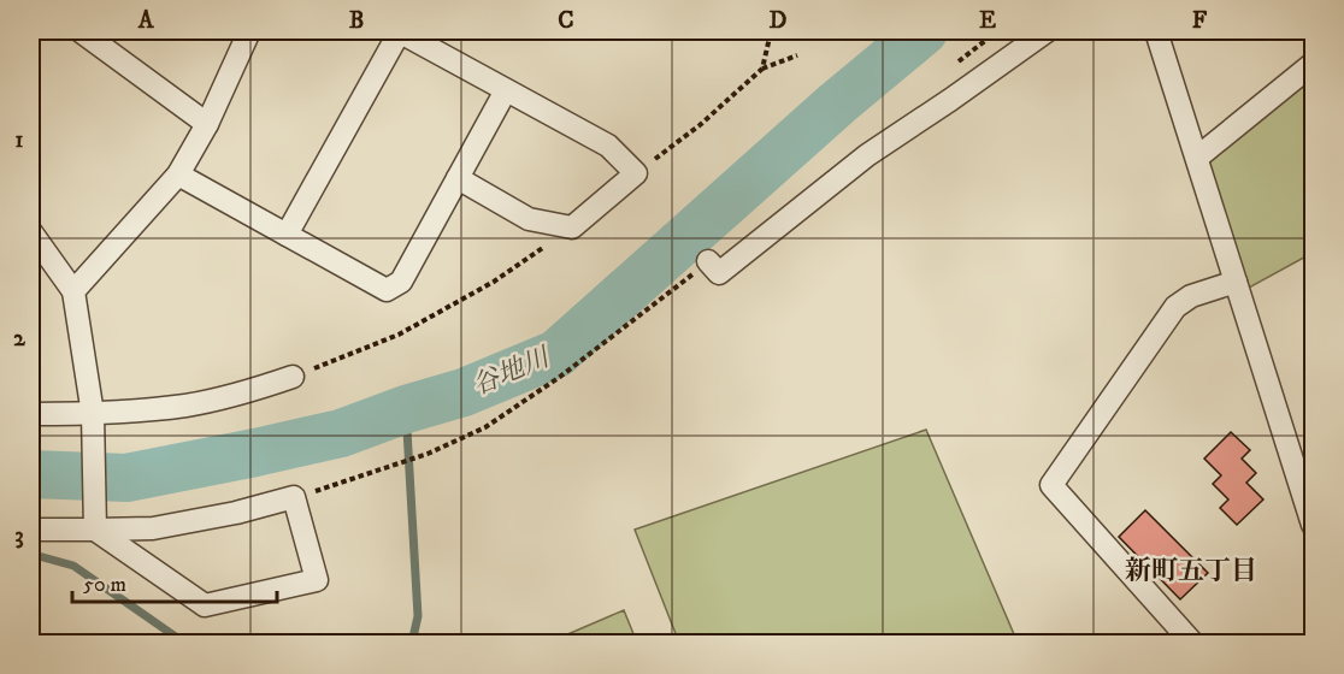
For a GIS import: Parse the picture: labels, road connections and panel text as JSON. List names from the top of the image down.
{
  "districts": ["新町五丁目"],
  "water": ["谷地川"],
  "scale_bar": "50 m",
  "grid": {
    "columns": [
      "A",
      "B",
      "C",
      "D",
      "E",
      "F"
    ],
    "rows": ["1", "2", "3"]
  }
}
